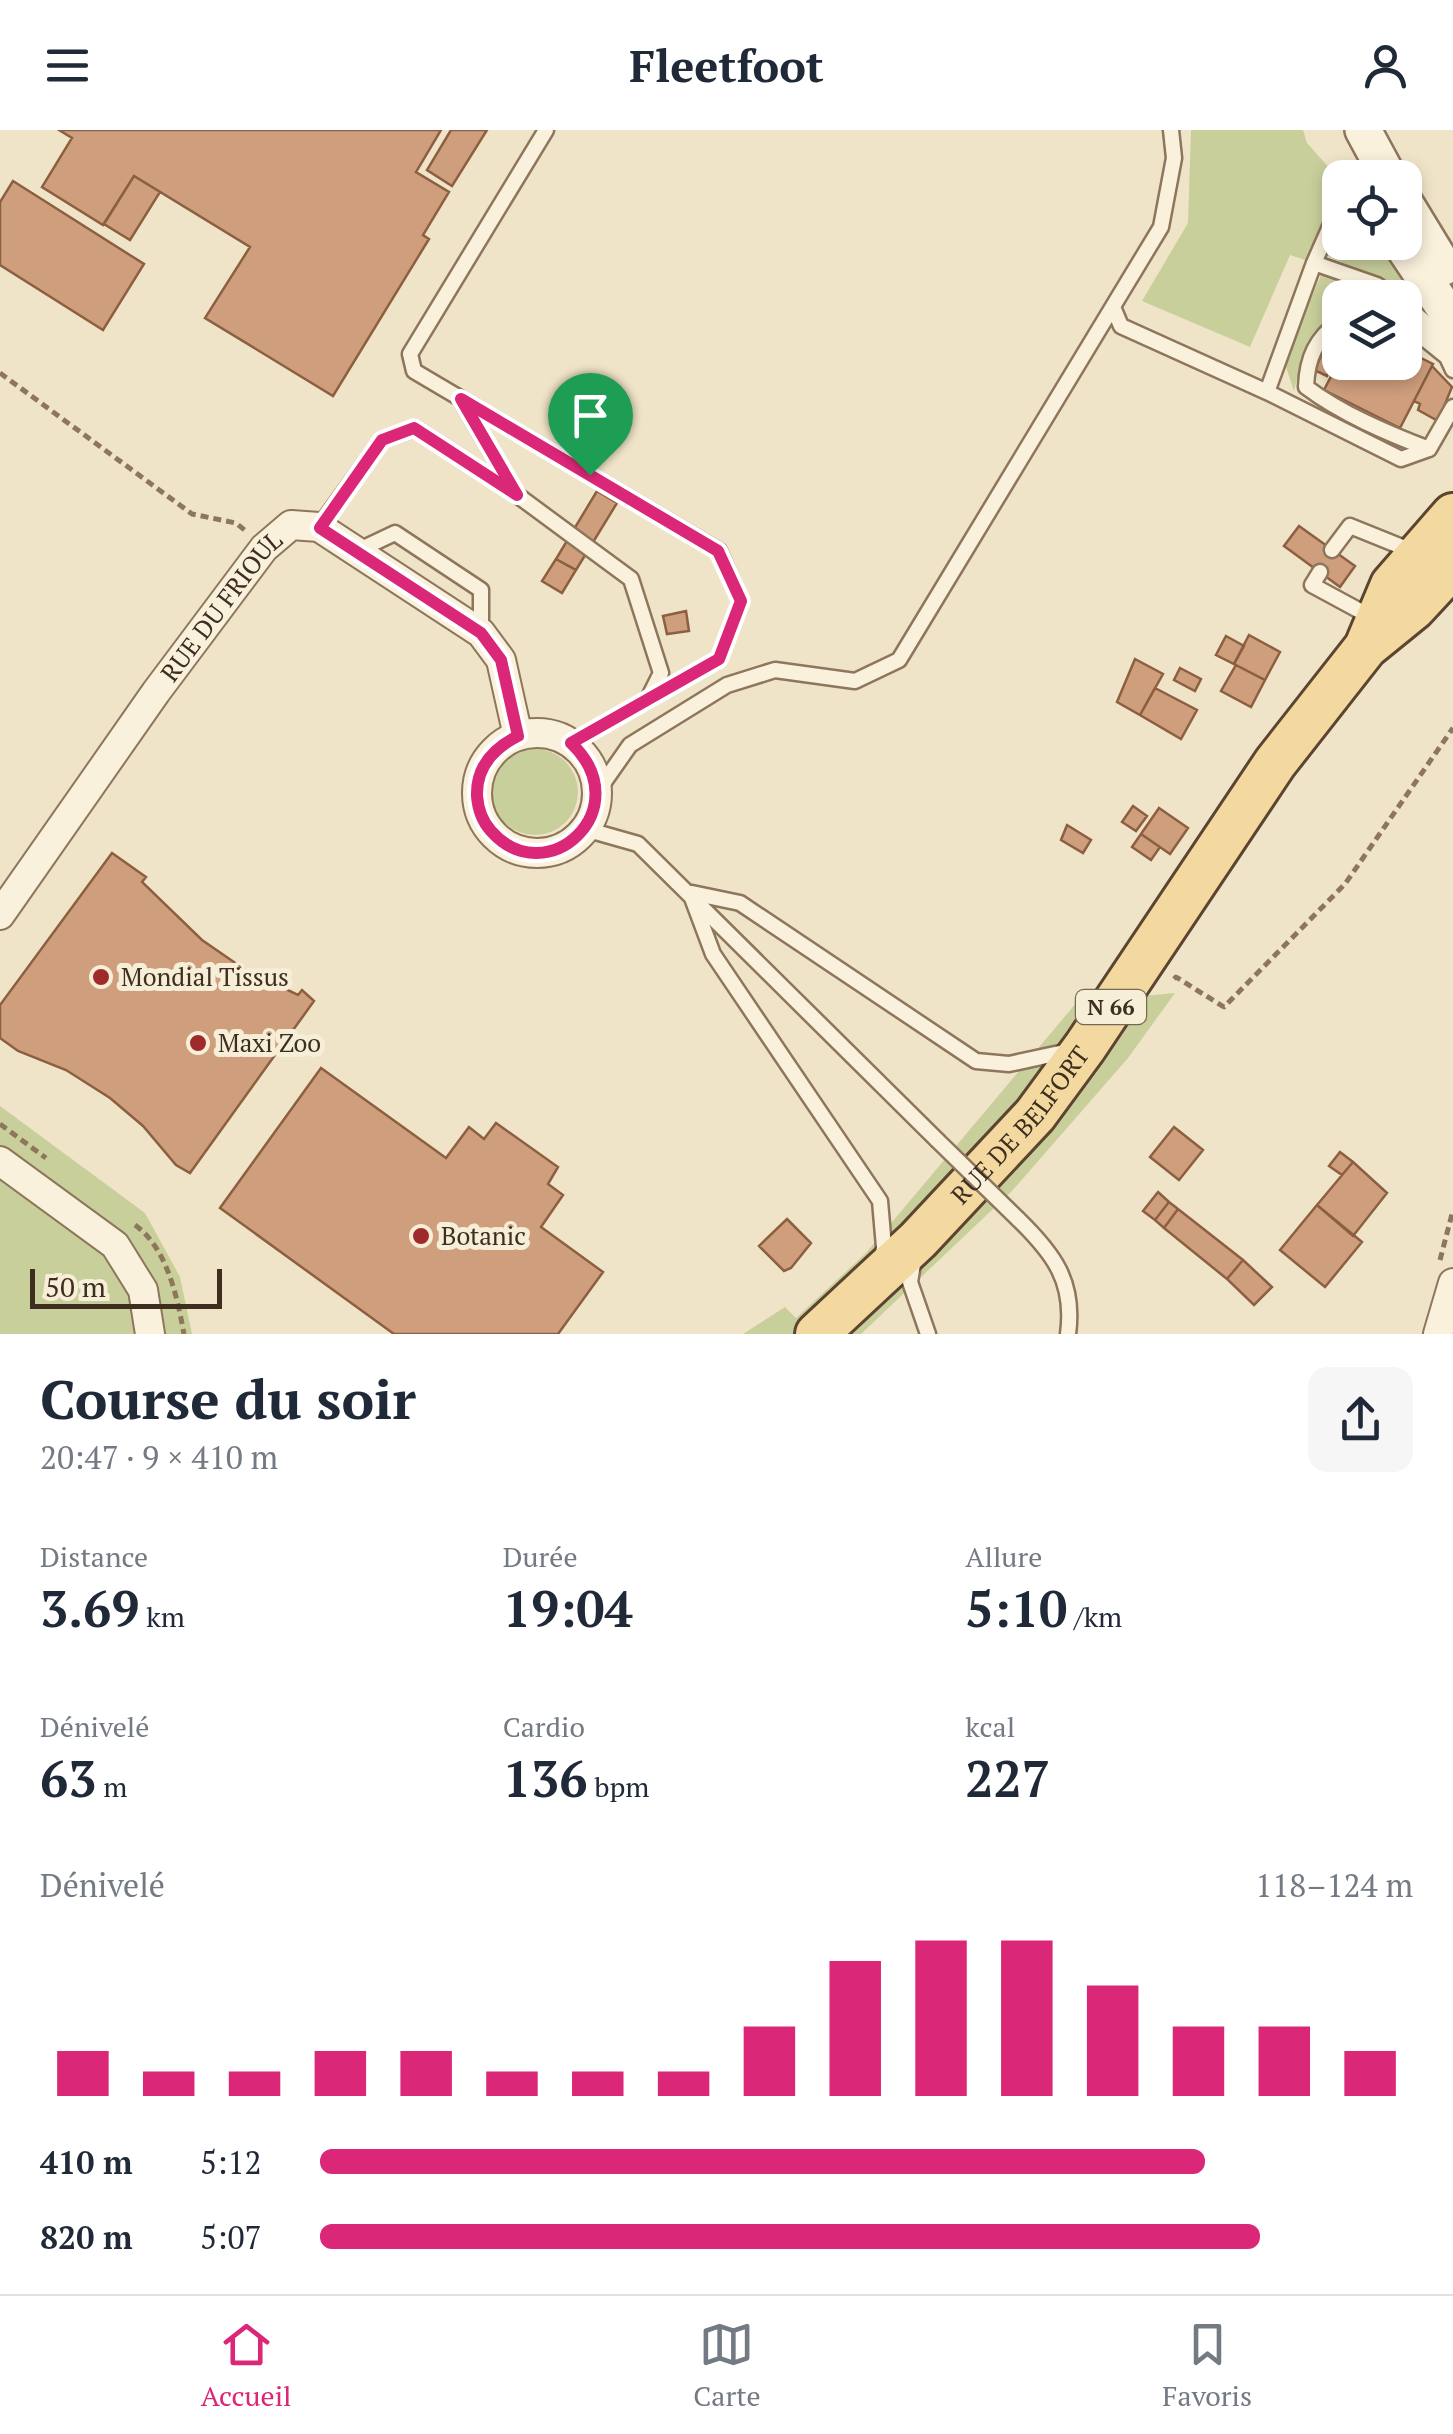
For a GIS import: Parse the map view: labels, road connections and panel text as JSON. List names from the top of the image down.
{
  "streets": {
    "main road": ["N 66", "RUE DE BELFORT"],
    "street": ["RUE DU FRIOUL"]
  },
  "places": ["Mondial Tissus", "Maxi Zoo", "Botanic"],
  "scale_bar": "50 m",
  "page": {
    "header": "Fleetfoot",
    "scale": "50 m",
    "heading": ["Course du soir", "20:47 · 9 × 410 m"],
    "stats": [
      ["Distance", "3.69 km"],
      ["Durée", "19:04"],
      ["Allure", "5:10 /km"],
      ["Dénivelé", "63 m"],
      ["Cardio", "136 bpm"],
      ["kcal", "227"]
    ],
    "chart": ["Dénivelé", "118–124 m"],
    "list": [
      {
        "name": "410 m",
        "note": "5:12"
      },
      {
        "name": "820 m",
        "note": "5:07"
      }
    ],
    "tabs": ["Accueil", "Carte", "Favoris"]
  }
}
